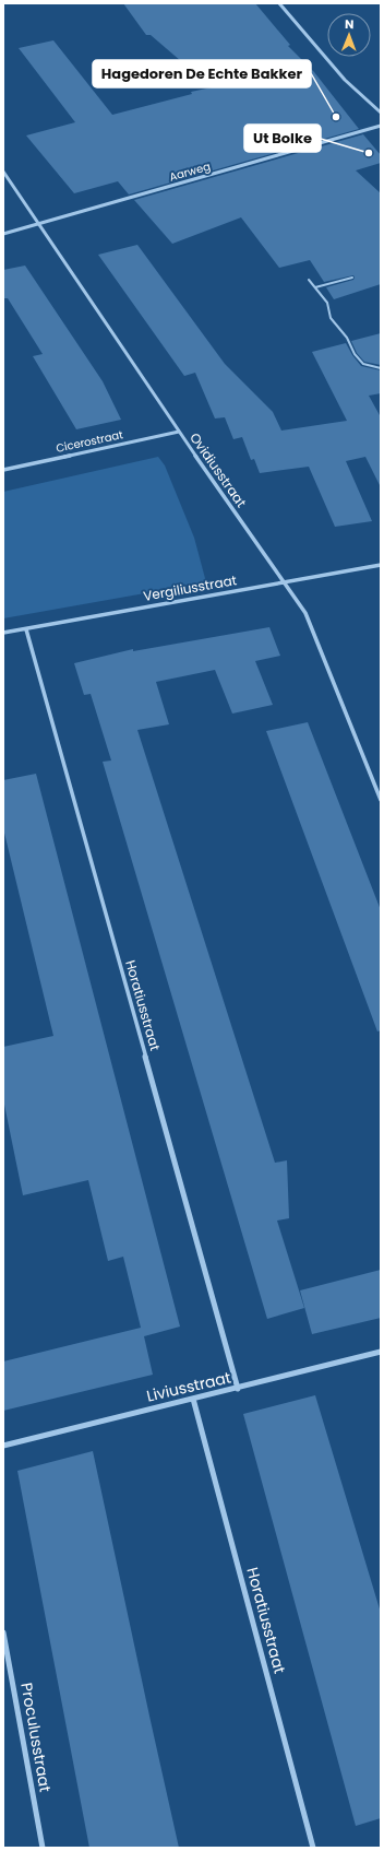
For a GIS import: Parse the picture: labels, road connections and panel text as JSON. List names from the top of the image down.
{
  "streets": {
    "street": [
      "Aarweg",
      "Cicerostraat",
      "Ovidiusstraat",
      "Vergiliusstraat",
      "Horatiusstraat",
      "Liviusstraat",
      "Proculusstraat"
    ]
  },
  "crossings": [
    ["Aarweg", "Ovidiusstraat"],
    ["Cicerostraat", "Ovidiusstraat"],
    ["Ovidiusstraat", "Vergiliusstraat"],
    ["Vergiliusstraat", "Horatiusstraat"],
    ["Horatiusstraat", "Liviusstraat"]
  ],
  "places": ["Hagedoren De Echte Bakker", "Ut Bolke"],
  "north": "top"
}
